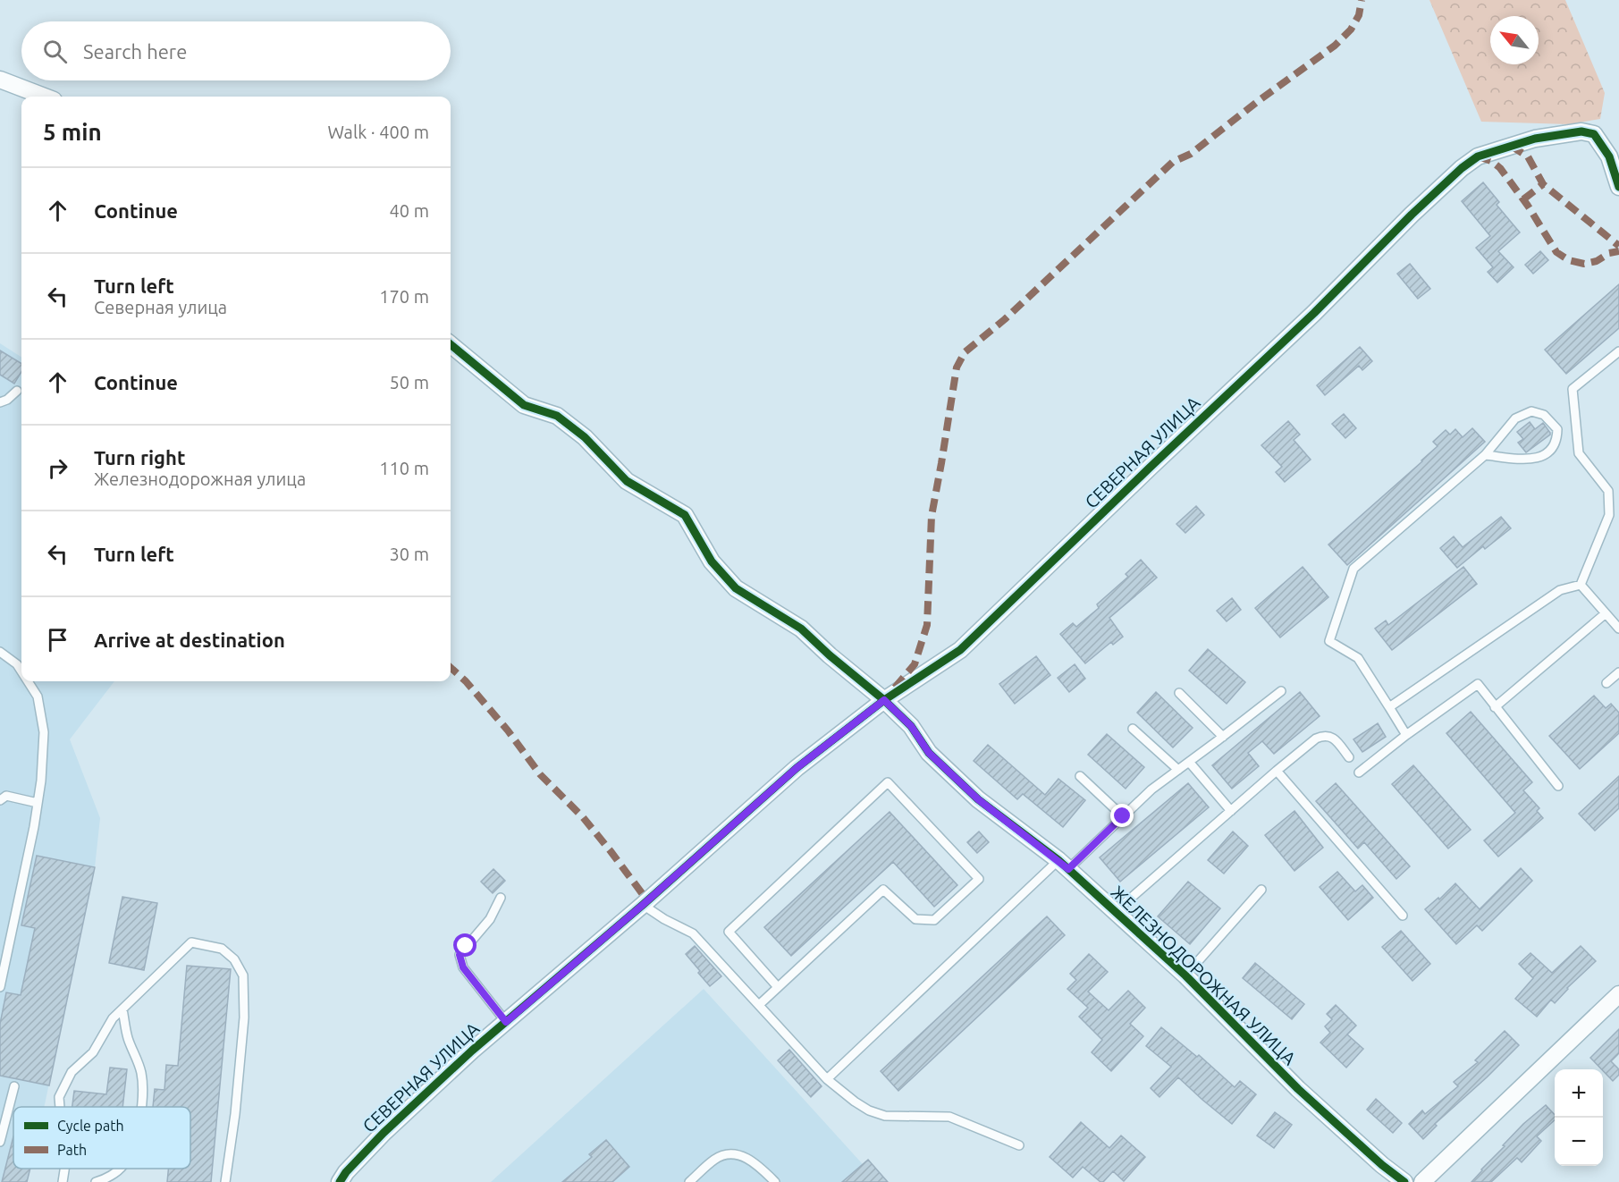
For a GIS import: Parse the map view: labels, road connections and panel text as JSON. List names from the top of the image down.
{
  "streets": {
    "street": ["СЕВЕРНАЯ УЛИЦА", "ЖЕЛЕЗНОДОРОЖНАЯ УЛИЦА"]
  },
  "crossings": [
    ["СЕВЕРНАЯ УЛИЦА", "ЖЕЛЕЗНОДОРОЖНАЯ УЛИЦА"]
  ],
  "legend": ["Cycle path", "Path"],
  "north": "top left",
  "page": {
    "search": "Search here",
    "heading": ["5 min", "Walk · 400 m"],
    "list": [
      ["Continue", "40 m"],
      ["Turn left", "Северная улица", "170 m"],
      ["Continue", "50 m"],
      ["Turn right", "Железнодорожная улица", "110 m"],
      ["Turn left", "30 m"],
      "Arrive at destination"
    ],
    "map_buttons": ["+", "−"]
  }
}
